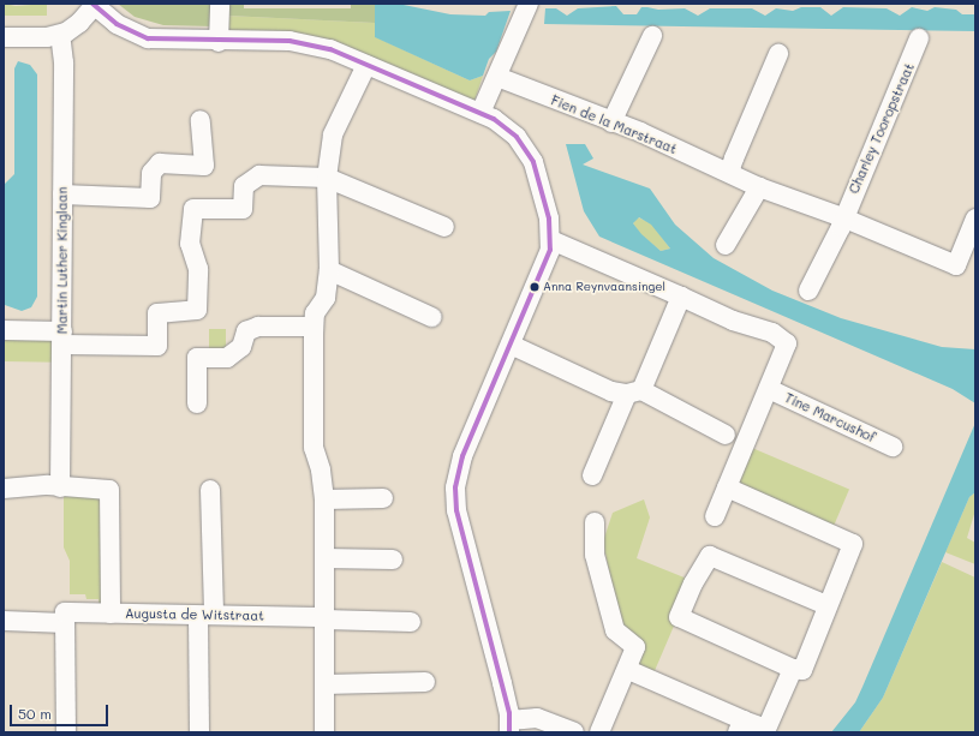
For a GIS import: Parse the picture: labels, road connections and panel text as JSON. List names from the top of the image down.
{
  "streets": {
    "street": [
      "Fien de la Marstraat",
      "Charley Tooropstraat",
      "Martin Luther Kinglaan",
      "Tine Marcushof",
      "Augusta de Witstraat"
    ]
  },
  "crossings": [
    ["Fien de la Marstraat", "Charley Tooropstraat"]
  ],
  "places": ["Anna Reynvaansingel"],
  "scale_bar": "50 m"
}
